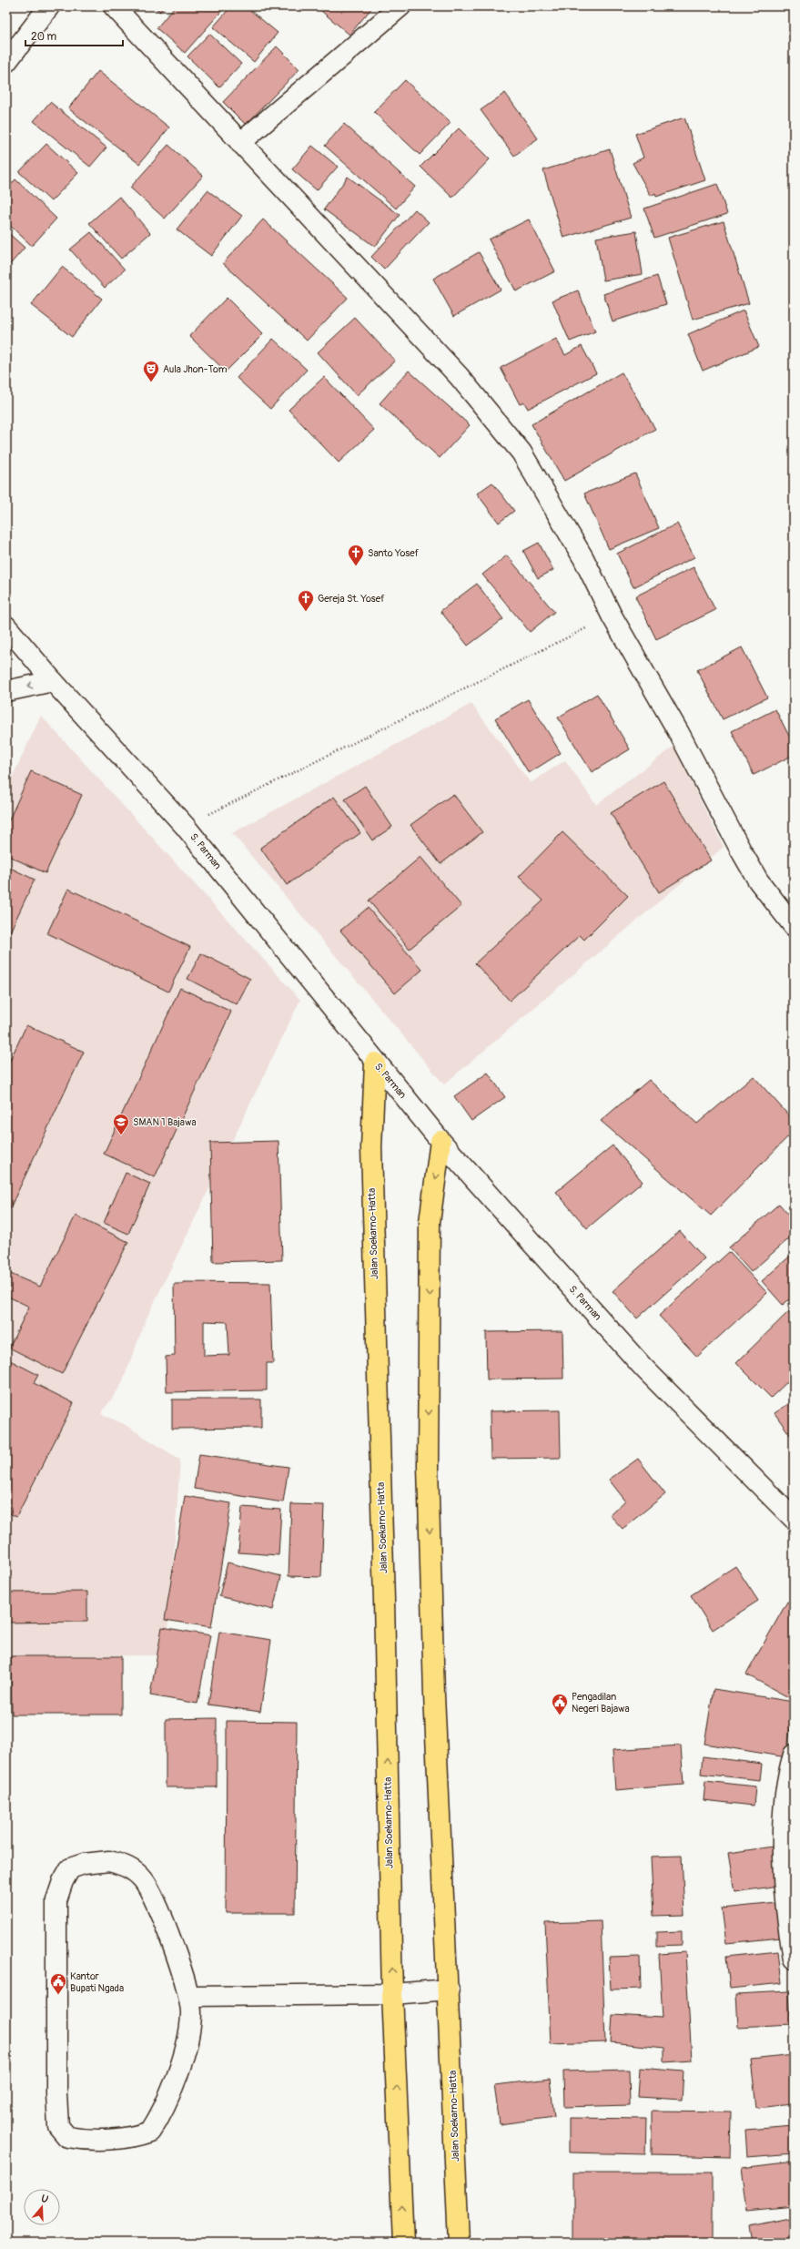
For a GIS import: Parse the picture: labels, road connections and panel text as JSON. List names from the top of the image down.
{
  "streets": {
    "highway": ["Jalan Soekarno-Hatta"],
    "street": ["S. Parman"]
  },
  "crossings": [
    ["S. Parman", "Jalan Soekarno-Hatta"]
  ],
  "places": {
    "theatre": ["Aula Jhon-Tom"],
    "church": ["Santo Yosef", "Gereja St. Yosef"],
    "school or university": ["SMAN 1 Bajawa"],
    "public building": ["Pengadilan Negeri Bajawa", "Kantor Bupati Ngada"]
  },
  "scale_bar": "20 m",
  "north": "top"
}
